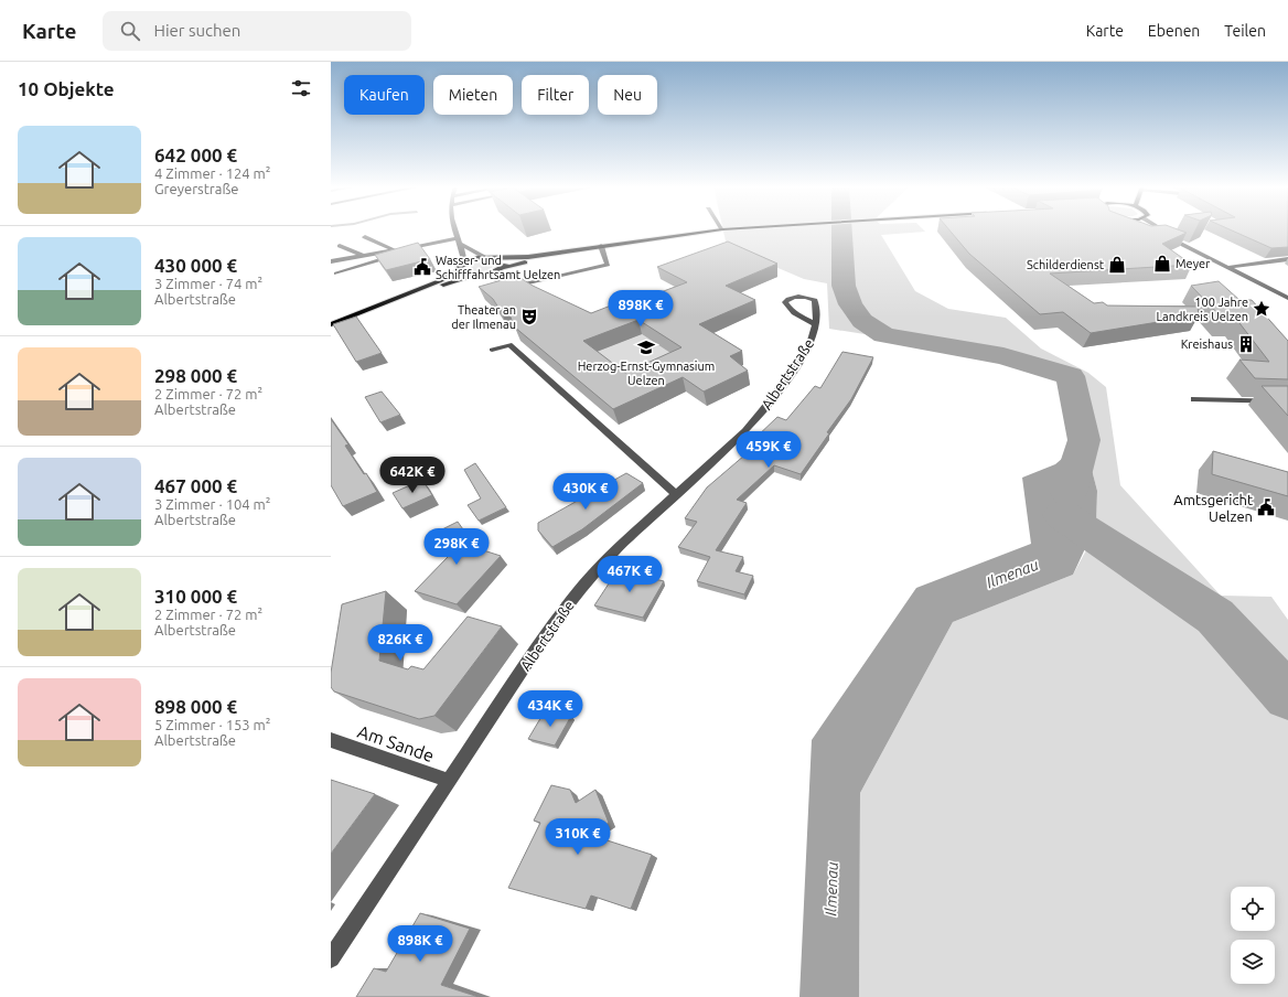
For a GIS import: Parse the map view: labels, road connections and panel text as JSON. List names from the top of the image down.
{
  "streets": {
    "street": ["Albertstraße", "Am Sande"]
  },
  "crossings": [
    ["Albertstraße", "Am Sande"]
  ],
  "water": ["Ilmenau"],
  "places": {
    "shop": ["Meyer", "Schilderdienst"],
    "public building": ["Wasser- und Schifffahrtsamt Uelzen", "Amtsgericht Uelzen"],
    "place": ["100 Jahre Landkreis Uelzen"],
    "theatre": ["Theater an der Ilmenau"],
    "building": ["Kreishaus"],
    "school or university": ["Herzog-Ernst-Gymnasium Uelzen"]
  },
  "page": {
    "header": "Karte",
    "search": "Hier suchen",
    "nav": ["Karte", "Ebenen", "Teilen"],
    "heading": "10 Objekte",
    "chip": [
      "Kaufen",
      "Mieten",
      "Filter",
      "Neu"
    ],
    "list": [
      {
        "name": "642 000 €",
        "note": "4 Zimmer · 124 m² · Greyerstraße"
      },
      {
        "name": "430 000 €",
        "note": "3 Zimmer · 74 m² · Albertstraße"
      },
      {
        "name": "298 000 €",
        "note": "2 Zimmer · 72 m² · Albertstraße"
      },
      {
        "name": "467 000 €",
        "note": "3 Zimmer · 104 m² · Albertstraße"
      },
      {
        "name": "310 000 €",
        "note": "2 Zimmer · 72 m² · Albertstraße"
      },
      {
        "name": "898 000 €",
        "note": "5 Zimmer · 153 m² · Albertstraße"
      }
    ],
    "price": [
      "898K €",
      "459K €",
      "642K €",
      "430K €",
      "298K €",
      "467K €",
      "826K €",
      "434K €",
      "310K €",
      "898K €"
    ]
  }
}
